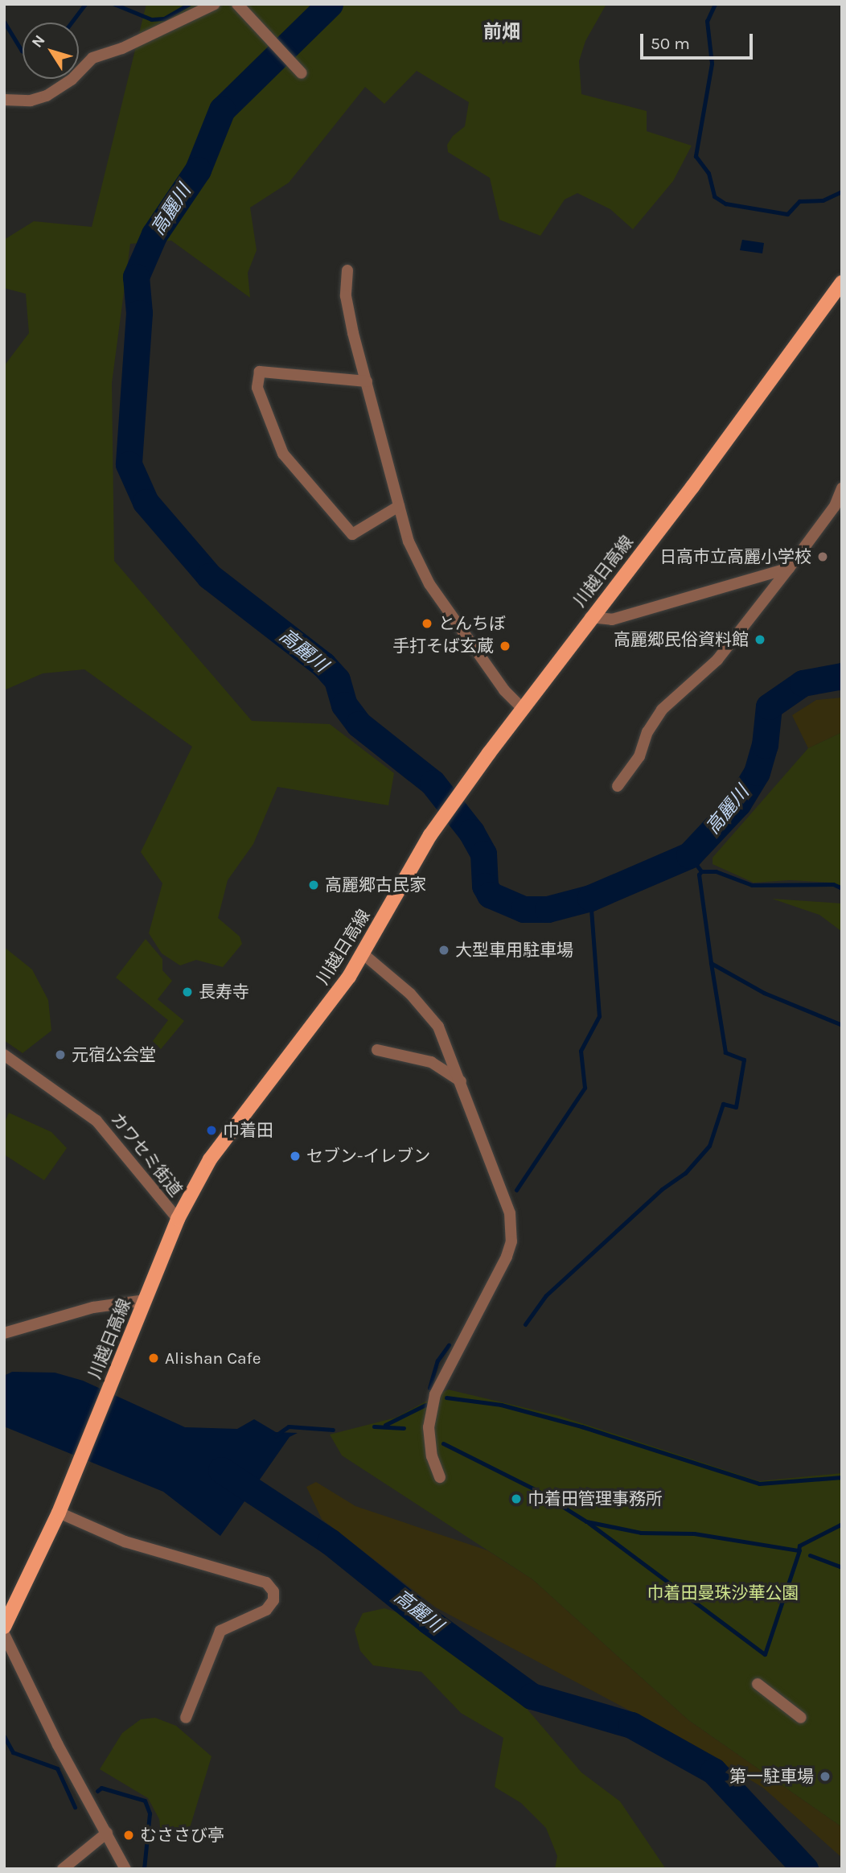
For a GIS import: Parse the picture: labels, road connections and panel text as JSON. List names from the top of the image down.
{
  "streets": {
    "main road": ["川越日高線"],
    "street": ["カワセミ街道"]
  },
  "crossings": [
    ["川越日高線", "カワセミ街道"]
  ],
  "districts": ["前畑"],
  "water": ["高麗川"],
  "parks": ["巾着田曼珠沙華公園"],
  "places": [
    "日高市立高麗小学校",
    "とんちぼ",
    "高麗郷民俗資料館",
    "手打そば玄蔵",
    "高麗郷古民家",
    "大型車用駐車場",
    "長寿寺",
    "元宿公会堂",
    "巾着田",
    "セブン-イレブン",
    "Alishan Cafe",
    "巾着田管理事務所",
    "第一駐車場",
    "むささび亭"
  ],
  "scale_bar": "50 m",
  "north": "top left"
}
